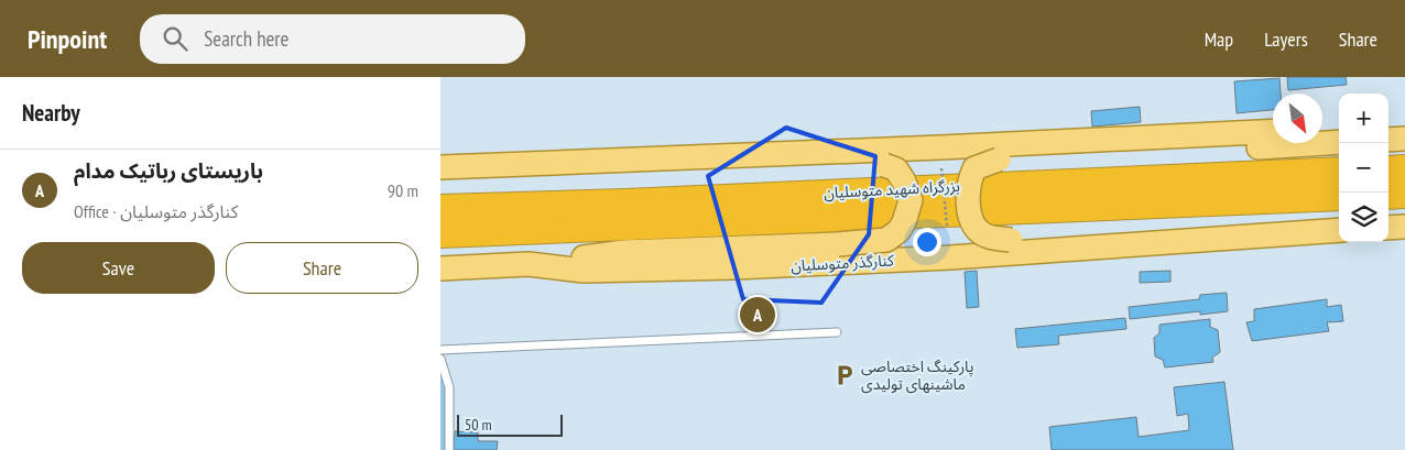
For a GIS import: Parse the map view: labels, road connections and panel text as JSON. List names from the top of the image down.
{
  "streets": {
    "highway": ["بزرگراه شهید متوسلیان"],
    "main road": ["کنارگذر متوسلیان"]
  },
  "places": {
    "parking": ["پارکینگ اختصاصی ماشینهای تولیدی"]
  },
  "scale_bar": "50 m",
  "north": "bottom right",
  "page": {
    "header": "Pinpoint",
    "search": "Search here",
    "nav": ["Map", "Layers", "Share"],
    "heading": "Nearby",
    "map_buttons": ["+", "−"],
    "list": [
      {
        "mark": "A",
        "name": "باریستای رباتیک مدام",
        "note": "Office · کنارگذر متوسلیان",
        "value": "90 m"
      }
    ],
    "buttons": ["Save", "Share"],
    "pins": "A",
    "scale": "50 m"
  }
}
